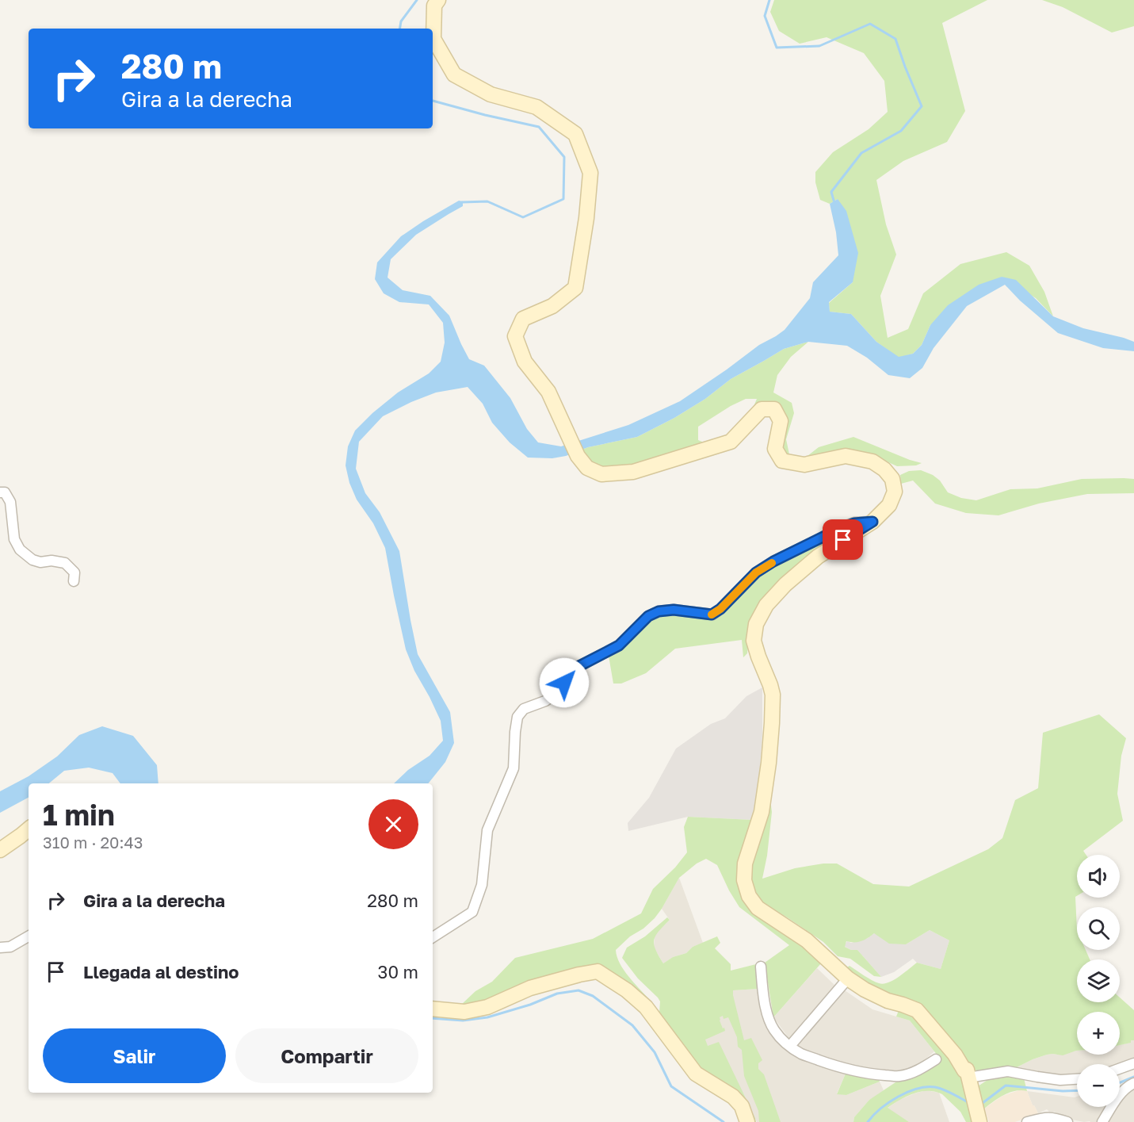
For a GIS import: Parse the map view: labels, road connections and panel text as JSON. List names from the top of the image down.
{
  "page": {
    "turn": ["280 m", "Gira a la derecha"],
    "heading": ["1 min", "310 m · 20:43"],
    "map_buttons": ["+", "−"],
    "list": [
      {
        "name": "Gira a la derecha",
        "value": "280 m"
      },
      {
        "name": "Llegada al destino",
        "value": "30 m"
      }
    ],
    "buttons": ["Salir", "Compartir"]
  }
}
